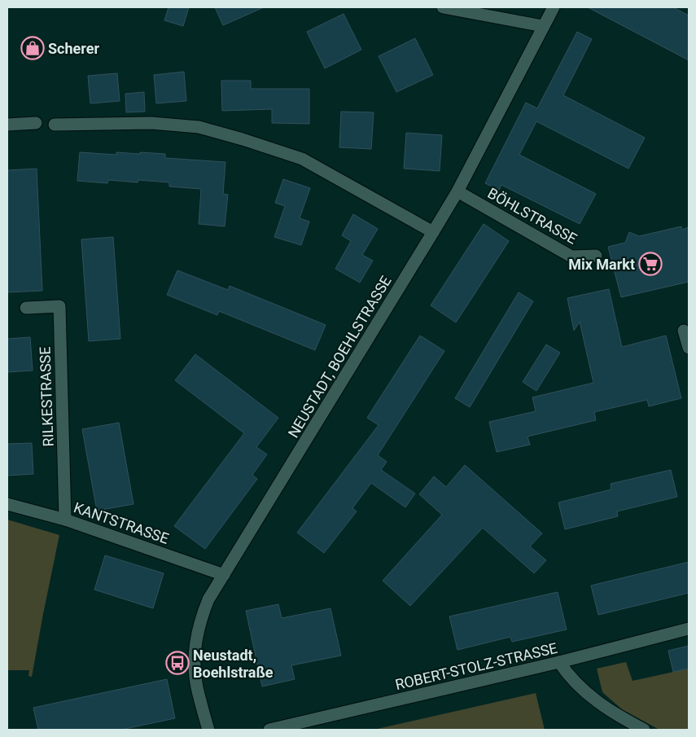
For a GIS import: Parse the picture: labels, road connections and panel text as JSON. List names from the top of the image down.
{
  "streets": {
    "street": [
      "BÖHLSTRASSE",
      "NEUSTADT, BOEHLSTRASSE",
      "RILKESTRASSE",
      "KANTSTRASSE",
      "ROBERT-STOLZ-STRASSE"
    ]
  },
  "crossings": [
    ["BÖHLSTRASSE", "NEUSTADT, BOEHLSTRASSE"],
    ["NEUSTADT, BOEHLSTRASSE", "KANTSTRASSE"],
    ["RILKESTRASSE", "KANTSTRASSE"]
  ],
  "places": {
    "shop": ["Scherer"],
    "supermarket": ["Mix Markt"],
    "bus stop": ["Neustadt, Boehlstraße"]
  }
}
